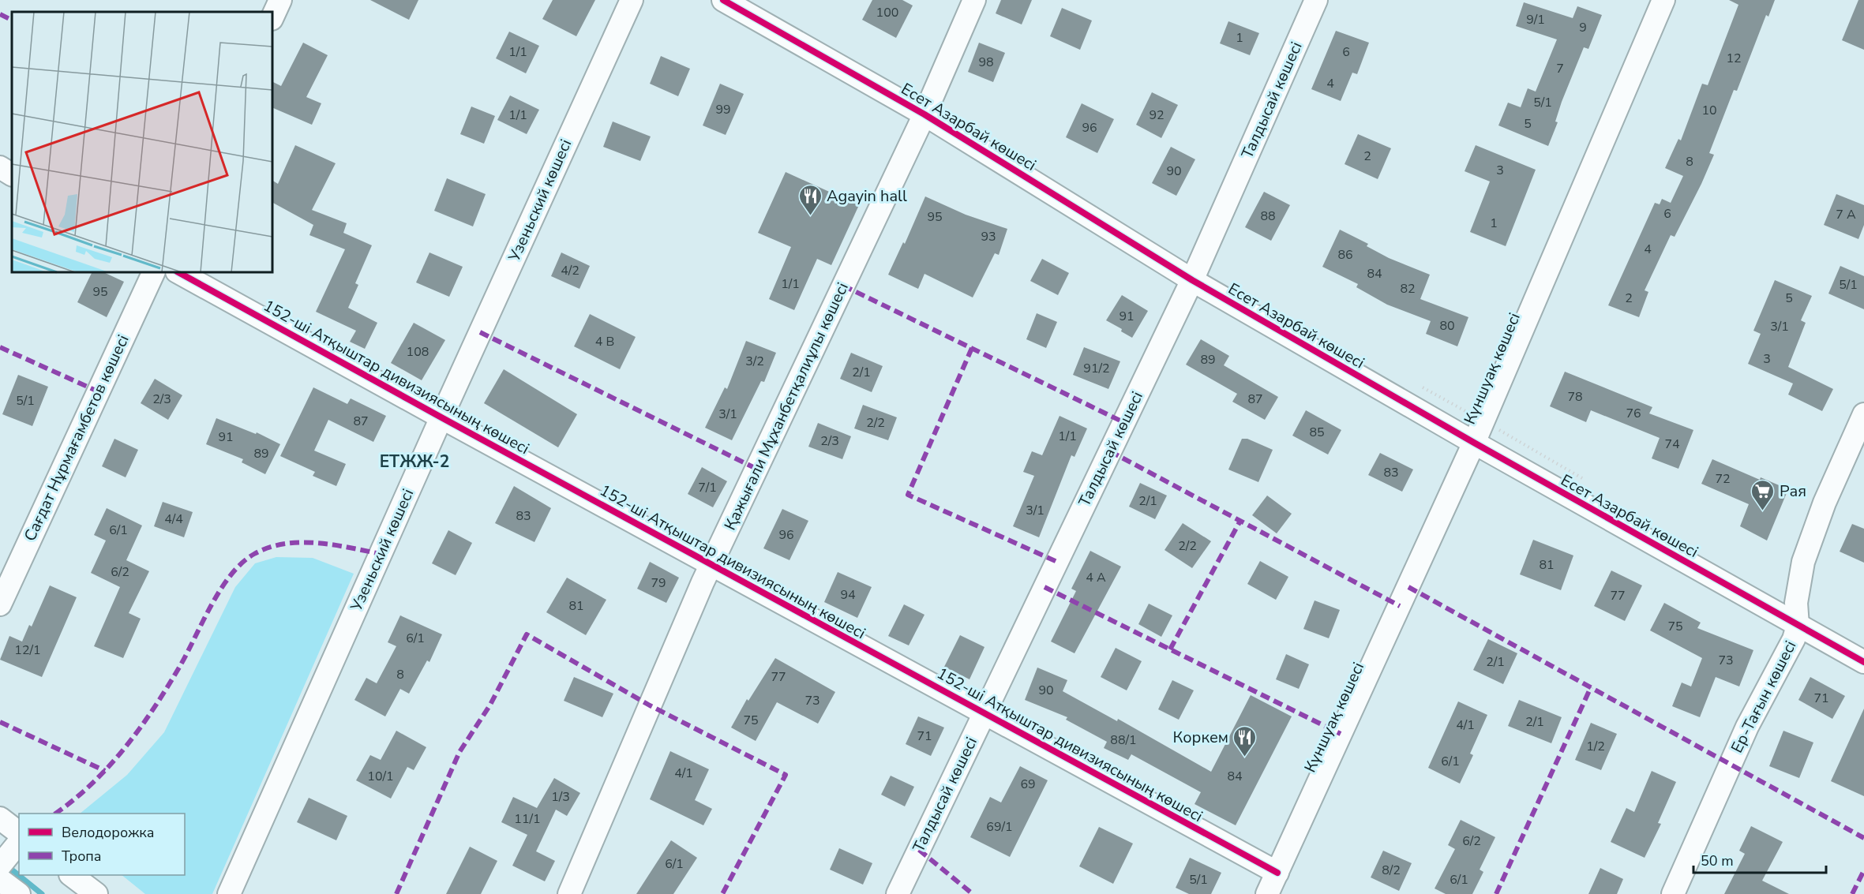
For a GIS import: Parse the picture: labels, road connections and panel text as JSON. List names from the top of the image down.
{
  "streets": {
    "street": [
      "Талдысай көшесі",
      "Есет Азарбай көшесі",
      "Узеньский көшесі",
      "Күншуақ көшесі",
      "152-ші Атқыштар дивизиясының көшесі",
      "Қажығали Мұханбетқалиұлы көшесі",
      "Сағдат Нұрмағамбетов көшесі",
      "Ер-Тағын көшесі"
    ]
  },
  "crossings": [
    ["Талдысай көшесі", "Есет Азарбай көшесі"],
    ["Талдысай көшесі", "152-ші Атқыштар дивизиясының көшесі"],
    ["Есет Азарбай көшесі", "Күншуақ көшесі"],
    ["Есет Азарбай көшесі", "Қажығали Мұханбетқалиұлы көшесі"],
    ["Есет Азарбай көшесі", "Ер-Тағын көшесі"],
    ["Узеньский көшесі", "152-ші Атқыштар дивизиясының көшесі"],
    ["Күншуақ көшесі", "152-ші Атқыштар дивизиясының көшесі"],
    ["152-ші Атқыштар дивизиясының көшесі", "Қажығали Мұханбетқалиұлы көшесі"]
  ],
  "districts": ["ЕТЖЖ-2"],
  "places": {
    "restaurant": ["Agayin hall", "Коркем"],
    "supermarket": ["Рая"]
  },
  "house_numbers": [
    "100",
    "9/1",
    "9",
    "1",
    "1/1",
    "6",
    "12",
    "98",
    "7",
    "4",
    "5/1",
    "99",
    "10",
    "1/1",
    "92",
    "5",
    "96",
    "2",
    "8",
    "3",
    "90",
    "6",
    "7 А",
    "88",
    "95",
    "1",
    "93",
    "4",
    "86",
    "4/2",
    "84",
    "1/1",
    "5/1",
    "82",
    "95",
    "2",
    "5",
    "91",
    "80",
    "3/1",
    "4 В",
    "108",
    "3",
    "89",
    "3/2",
    "91/2",
    "2/1",
    "78",
    "2/3",
    "87",
    "5/1",
    "76",
    "3/1",
    "87",
    "2/2",
    "85",
    "1/1",
    "91",
    "2/3",
    "74",
    "89",
    "83",
    "72",
    "7/1",
    "2/1",
    "3/1",
    "83",
    "4/4",
    "6/1",
    "96",
    "2/2",
    "81",
    "6/2",
    "4 А",
    "79",
    "94",
    "77",
    "81",
    "75",
    "6/1",
    "12/1",
    "73",
    "2/1",
    "8",
    "77",
    "90",
    "71",
    "73",
    "75",
    "2/1",
    "4/1",
    "71",
    "88/1",
    "1/2",
    "6/1",
    "4/1",
    "10/1",
    "84",
    "69",
    "1/3",
    "11/1",
    "69/1",
    "6/2",
    "6/1",
    "8/2",
    "5/1",
    "6/1"
  ],
  "legend": ["Велодорожка", "Тропа"],
  "scale_bar": "50 m"
}
